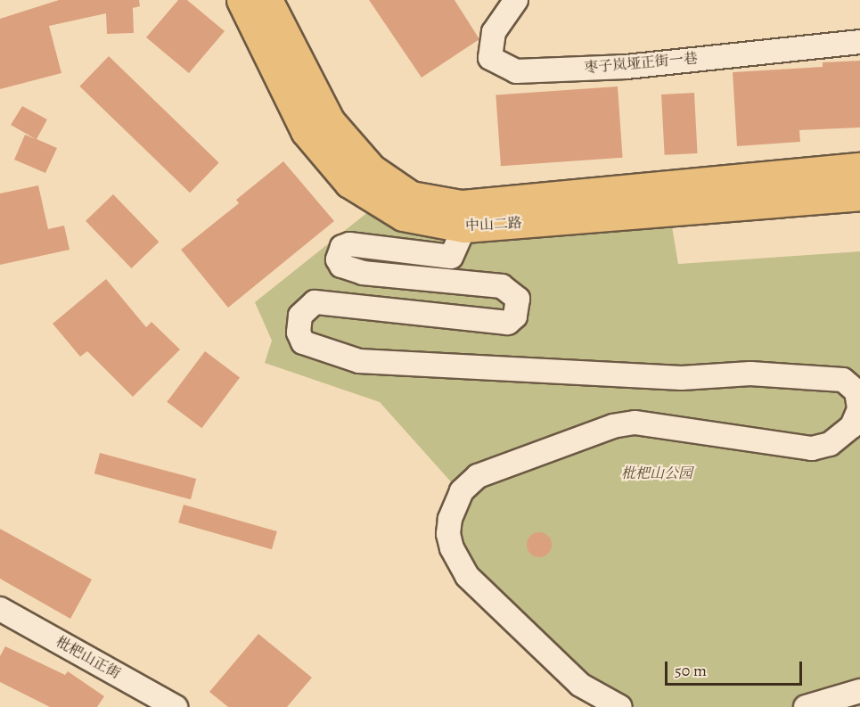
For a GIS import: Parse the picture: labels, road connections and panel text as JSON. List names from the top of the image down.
{
  "streets": {
    "main road": ["中山二路"],
    "street": ["枣子岚垭正街一巷", "枇杷山正街"]
  },
  "parks": ["枇杷山公园"],
  "scale_bar": "50 m"
}
